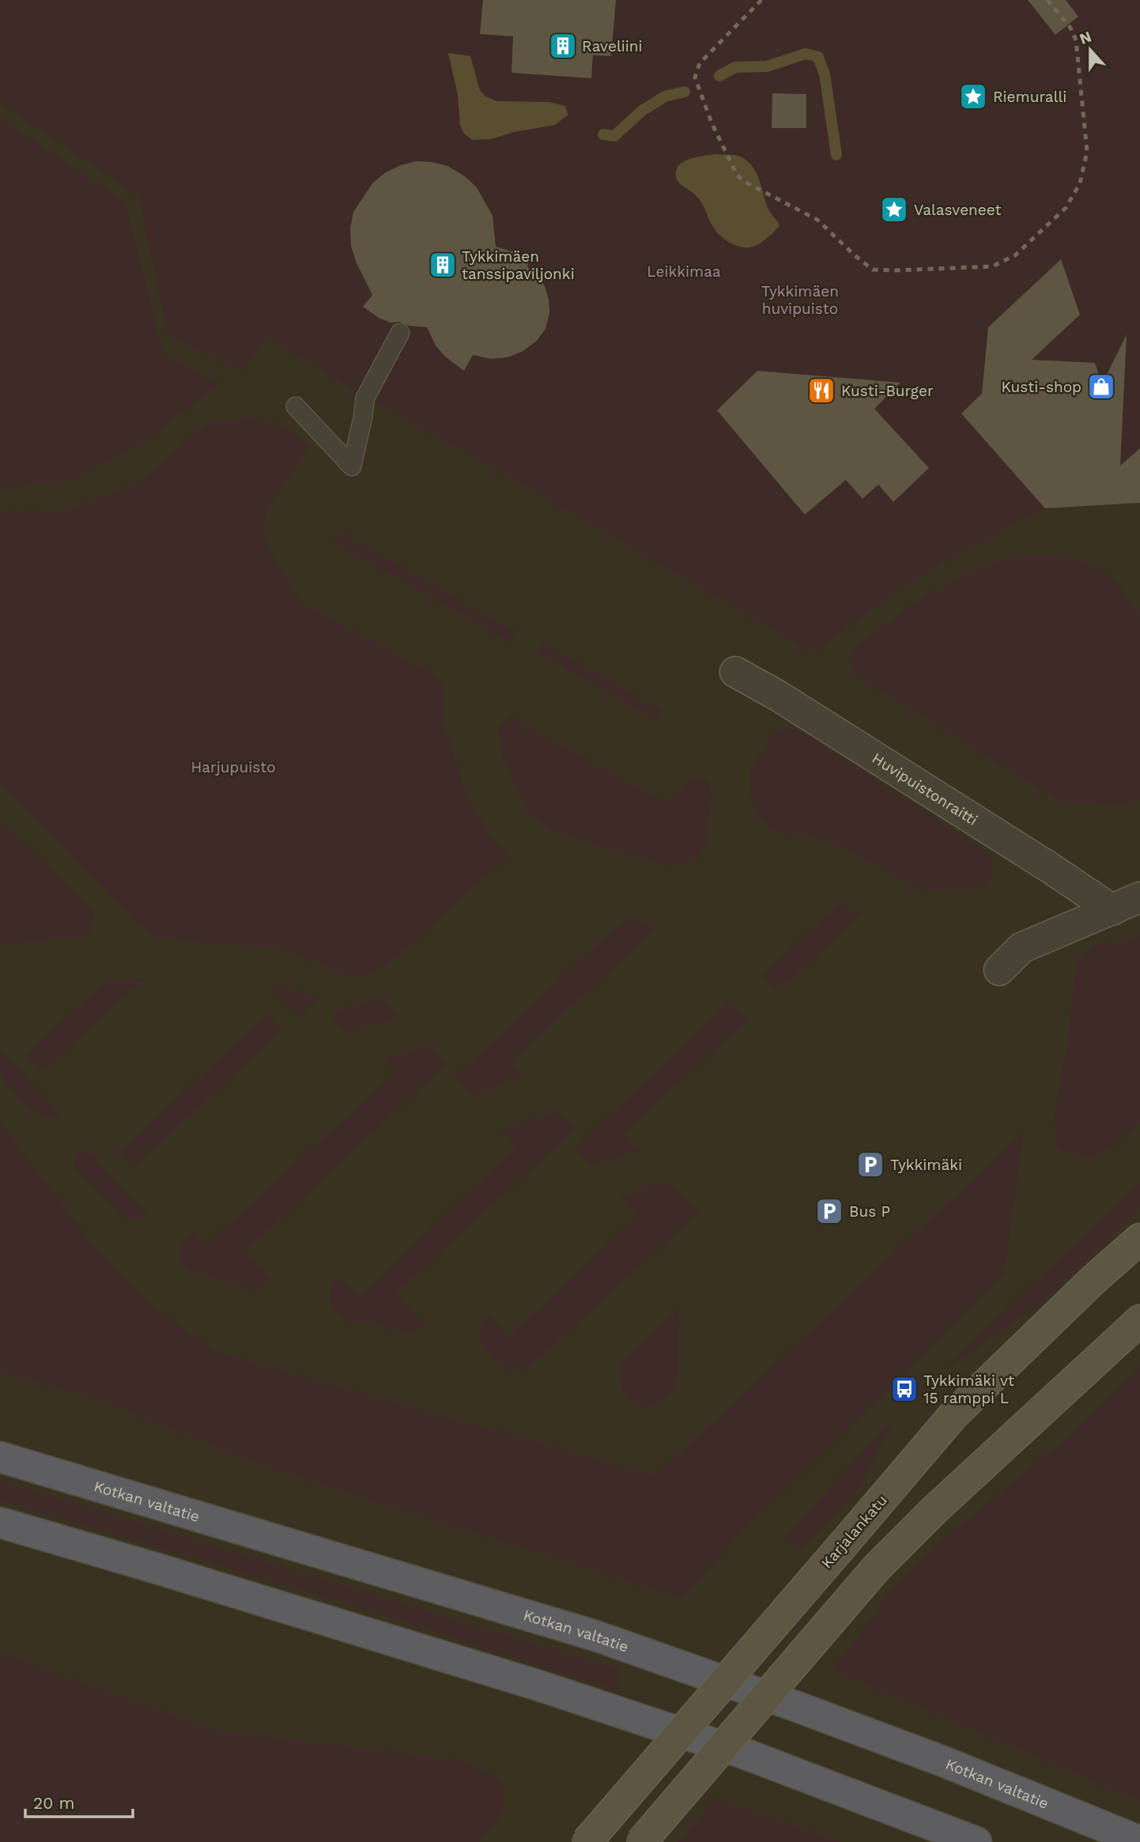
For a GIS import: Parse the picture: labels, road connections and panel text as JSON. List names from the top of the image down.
{
  "streets": {
    "highway": ["Kotkan valtatie"],
    "main road": ["Karjalankatu"],
    "street": ["Huvipuistonraitti"]
  },
  "parks": ["Leikkimaa", "Tykkimäen huvipuisto", "Harjupuisto"],
  "places": {
    "building": ["Raveliini", "Tykkimäen tanssipaviljonki"],
    "place": ["Riemuralli", "Valasveneet"],
    "shop": ["Kusti-shop"],
    "restaurant": ["Kusti-Burger"],
    "parking": ["Tykkimäki", "Bus P"],
    "bus stop": ["Tykkimäki vt 15 ramppi L"]
  },
  "scale_bar": "20 m",
  "north": "top"
}
